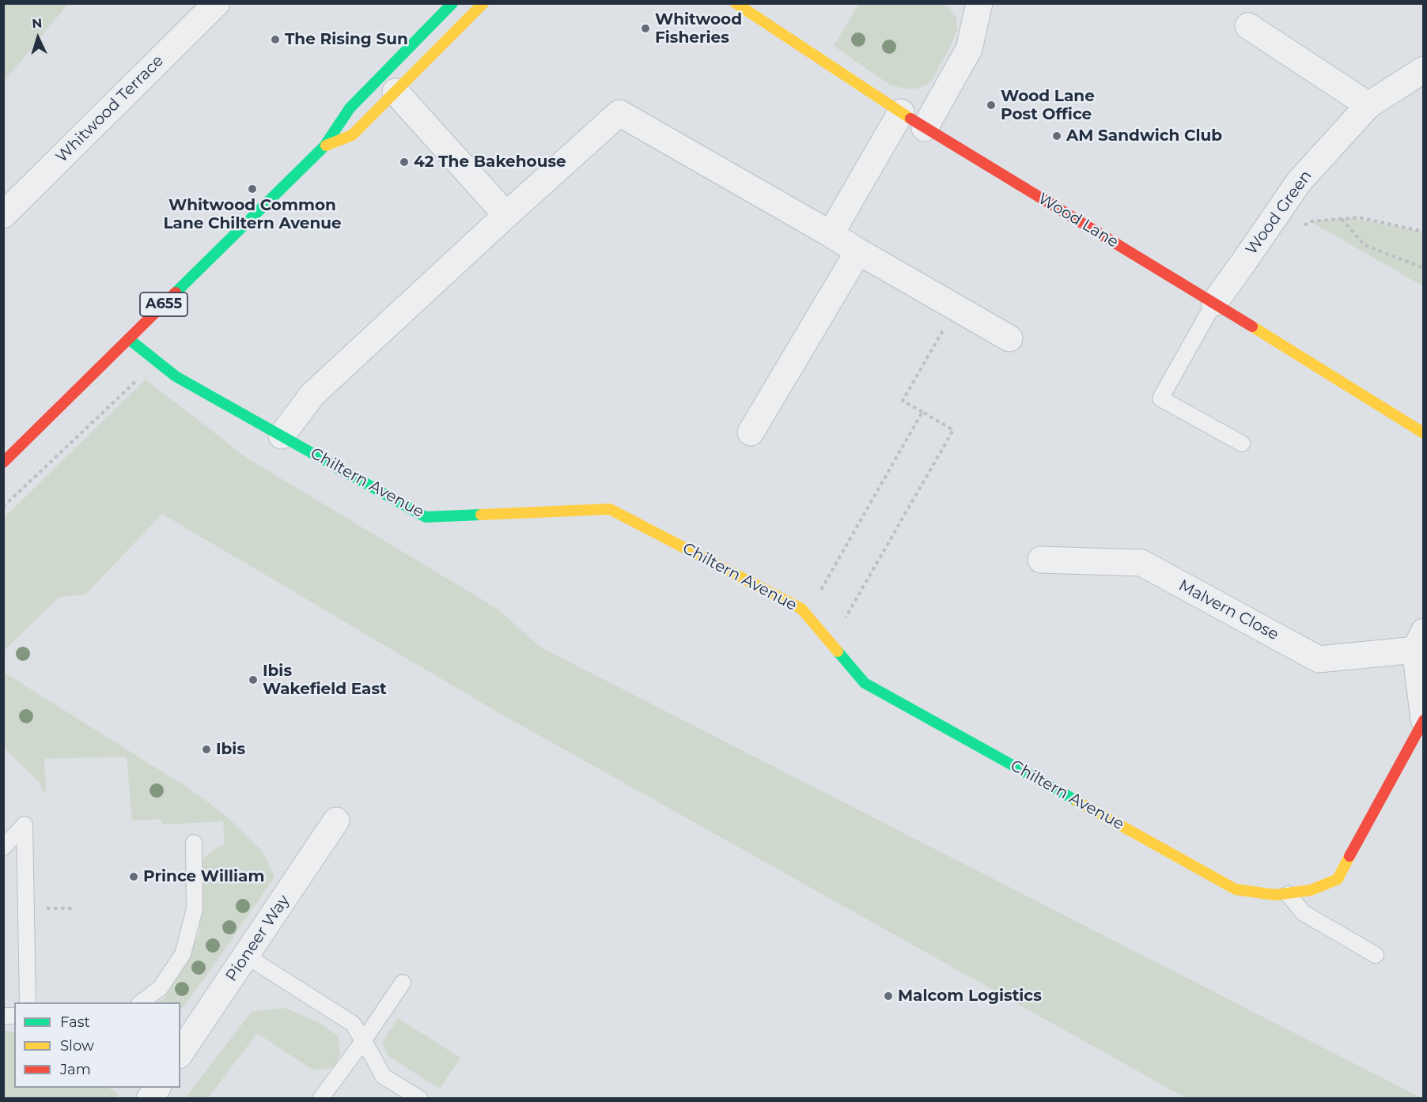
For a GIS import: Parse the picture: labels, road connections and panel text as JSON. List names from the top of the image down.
{
  "streets": {
    "street": [
      "Whitwood Terrace",
      "Wood Green",
      "Wood Lane",
      "A655",
      "Chiltern Avenue",
      "Malvern Close",
      "Pioneer Way"
    ]
  },
  "crossings": [
    ["Wood Green", "Wood Lane"],
    ["A655", "Chiltern Avenue"],
    ["Chiltern Avenue", "Malvern Close"]
  ],
  "places": [
    "Whitwood Fisheries",
    "The Rising Sun",
    "Wood Lane Post Office",
    "AM Sandwich Club",
    "42 The Bakehouse",
    "Whitwood Common Lane Chiltern Avenue",
    "Ibis Wakefield East",
    "Ibis",
    "Prince William",
    "Malcom Logistics"
  ],
  "legend": ["Fast", "Slow", "Jam"],
  "north": "top"
}
